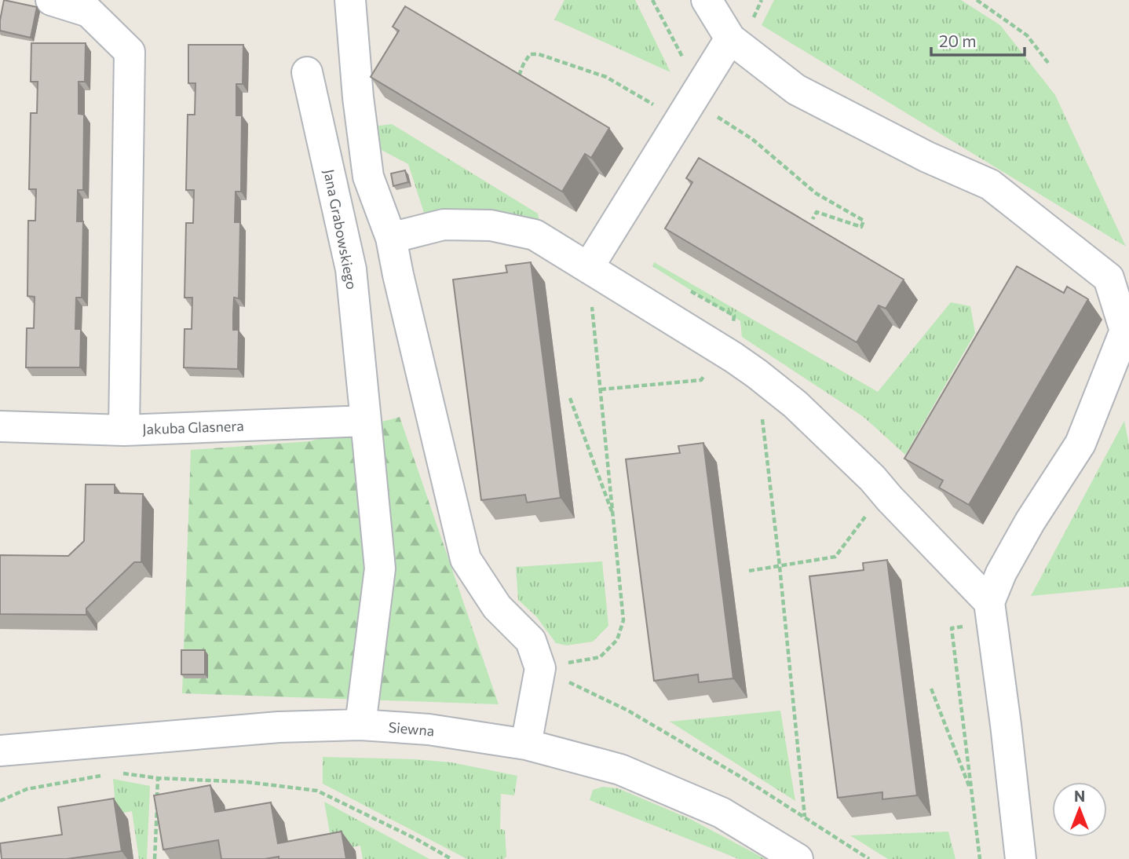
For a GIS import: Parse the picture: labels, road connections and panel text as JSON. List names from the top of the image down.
{
  "streets": {
    "street": ["Jana Grabowskiego", "Jakuba Glasnera", "Siewna"]
  },
  "crossings": [
    ["Jana Grabowskiego", "Jakuba Glasnera"]
  ],
  "scale_bar": "20 m",
  "north": "top"
}
